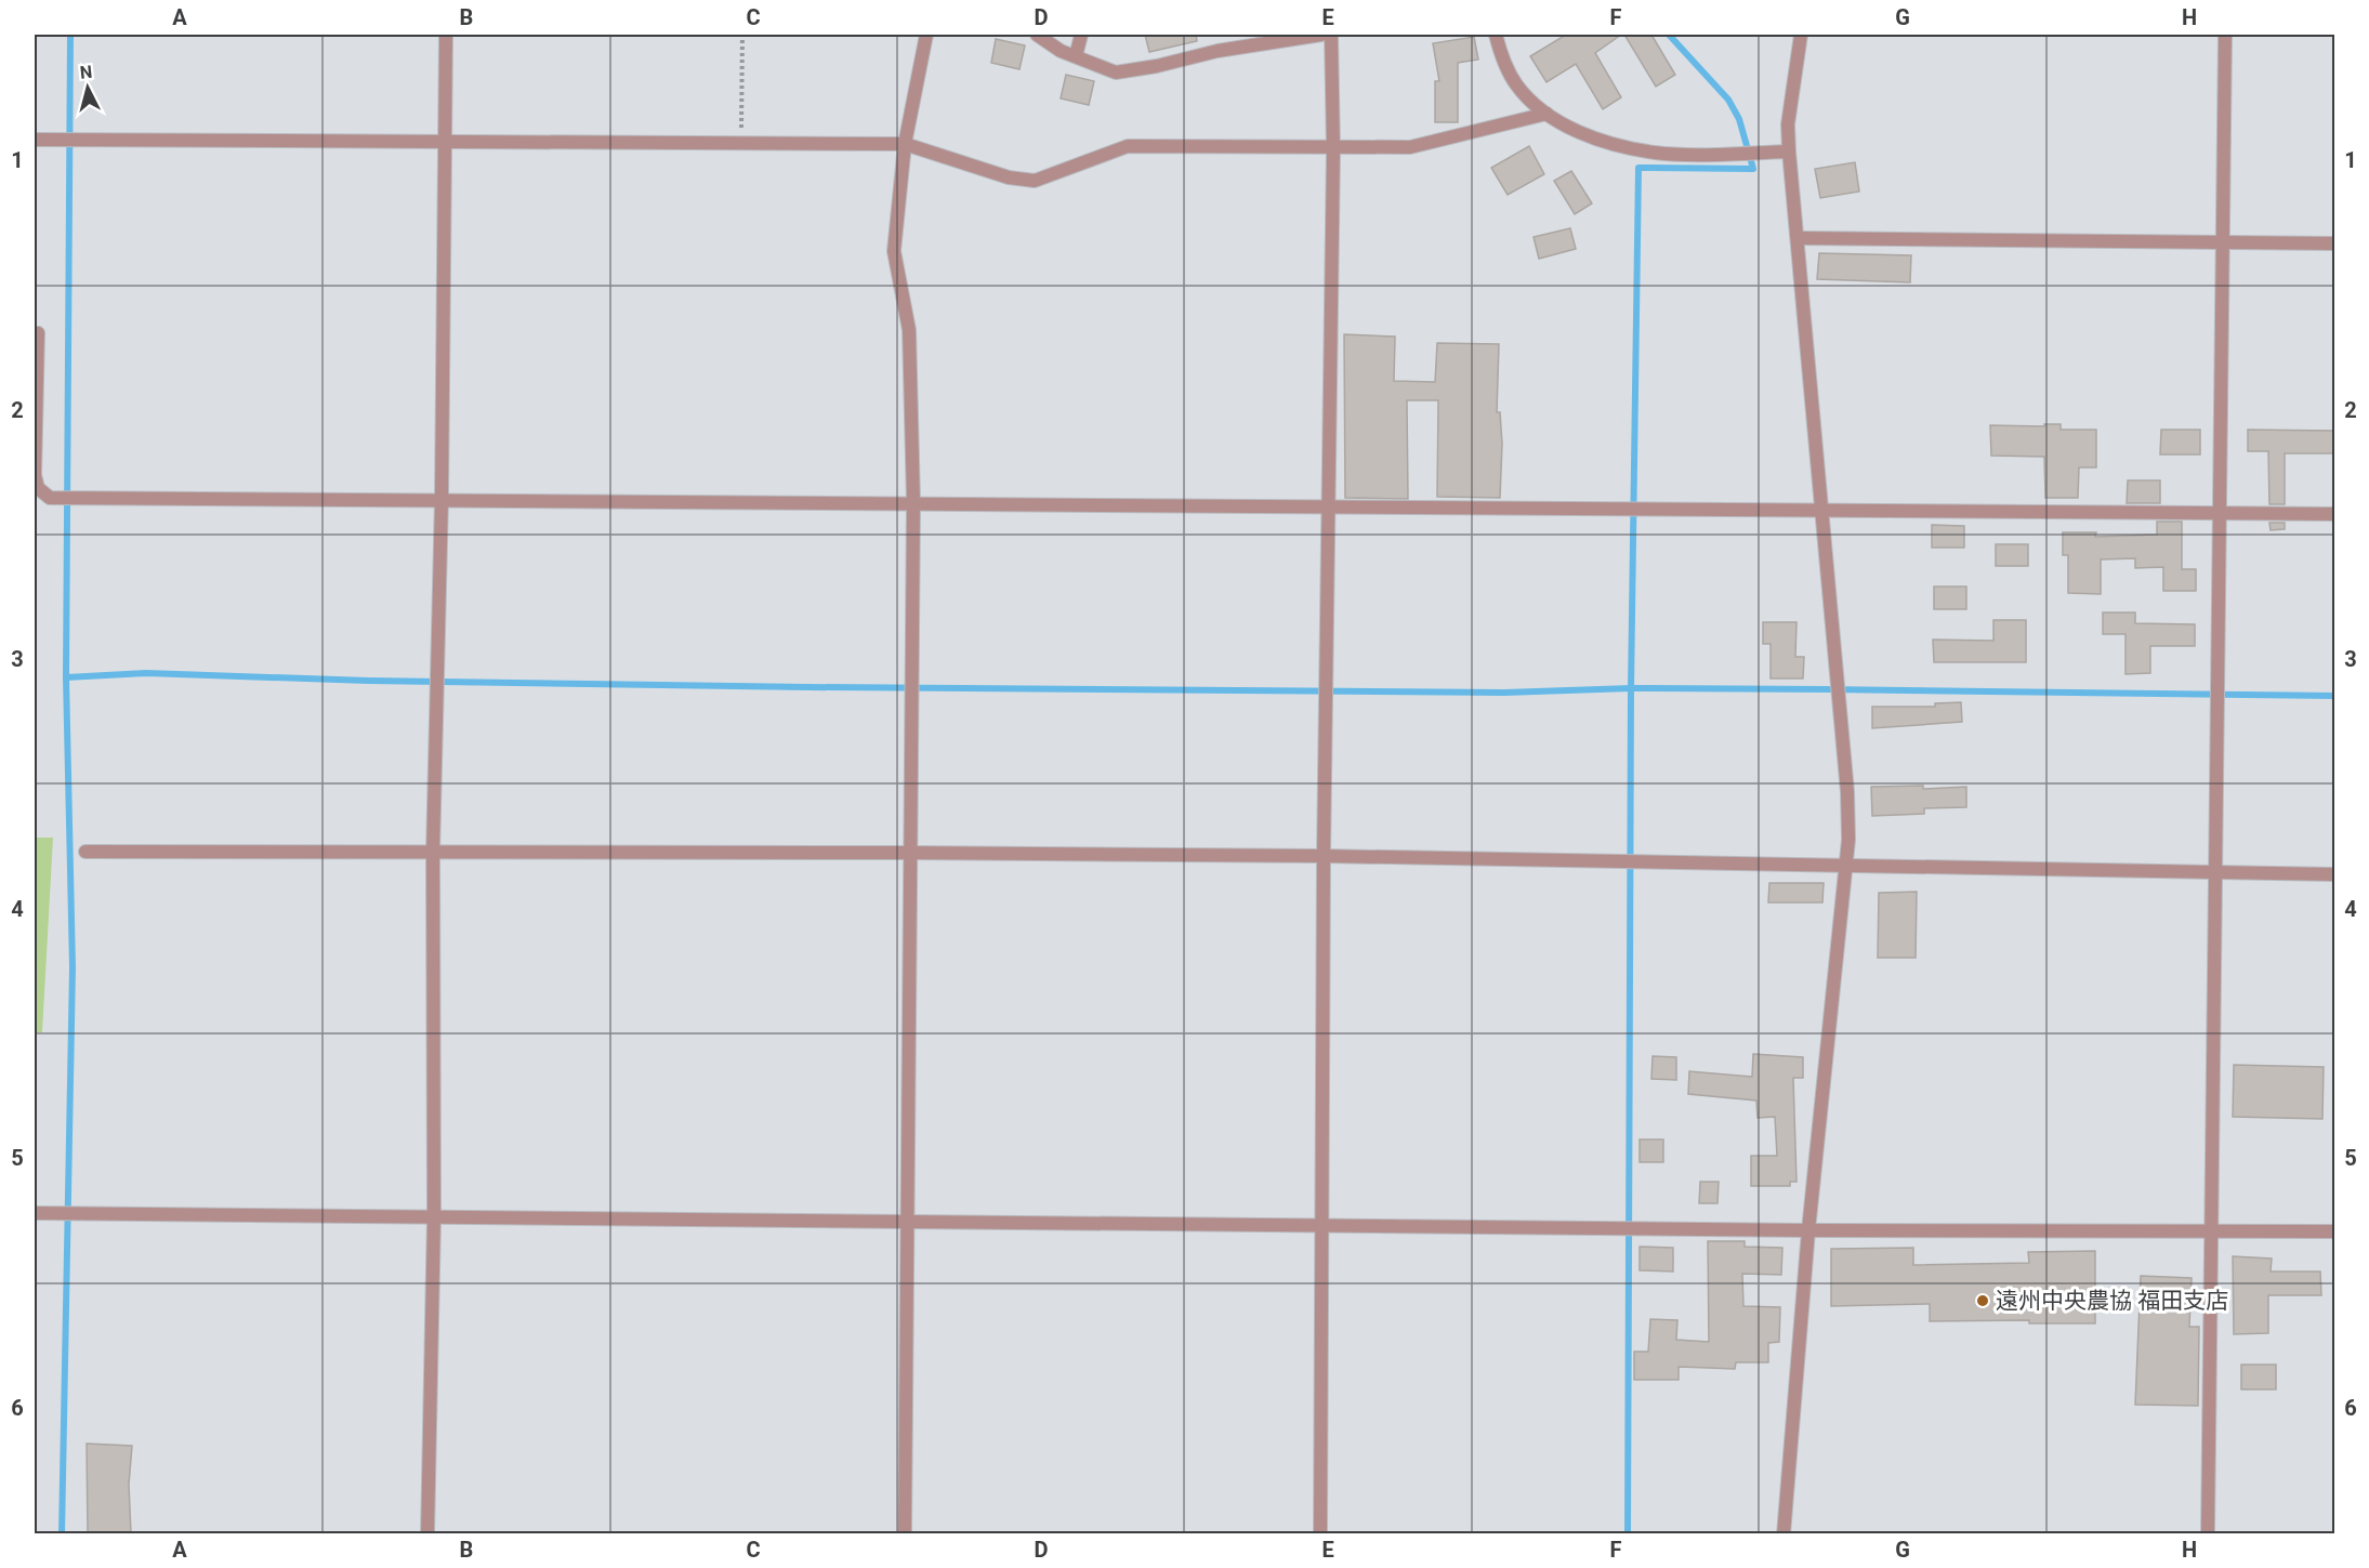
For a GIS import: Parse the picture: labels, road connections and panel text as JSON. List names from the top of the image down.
{
  "places": ["遠州中央農協 福田支店"],
  "north": "top",
  "grid": {
    "columns": [
      "A",
      "B",
      "C",
      "D",
      "E",
      "F",
      "G",
      "H"
    ],
    "rows": [
      "1",
      "2",
      "3",
      "4",
      "5",
      "6"
    ]
  }
}
